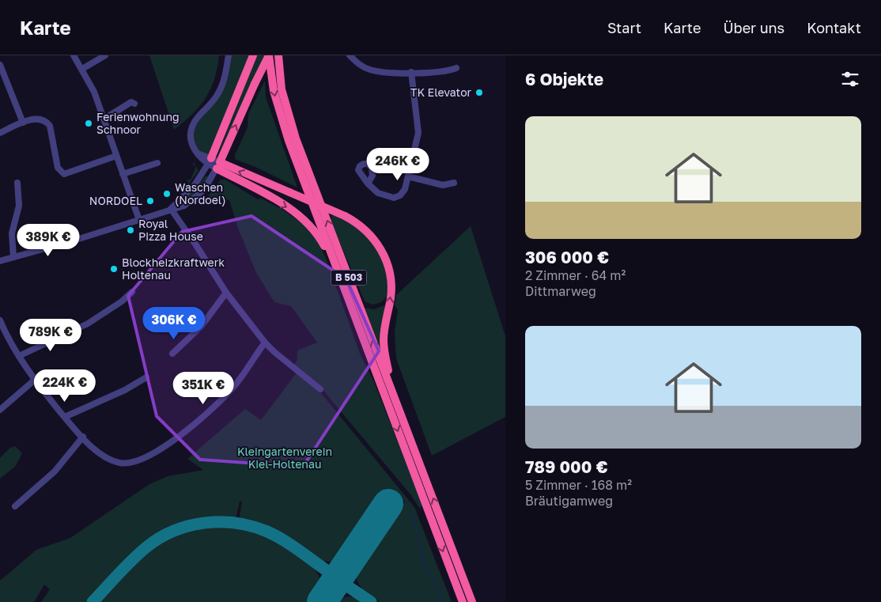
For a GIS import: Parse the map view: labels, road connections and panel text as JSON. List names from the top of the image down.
{
  "streets": {
    "highway": ["B 503"]
  },
  "parks": ["Kleingartenverein Kiel-Holtenau"],
  "places": [
    "TK Elevator",
    "Ferienwohnung Schnoor",
    "Waschen (Nordoel)",
    "NORDOEL",
    "Royal Pizza House",
    "Blockheizkraftwerk Holtenau"
  ],
  "page": {
    "header": "Karte",
    "nav": [
      "Start",
      "Karte",
      "Über uns",
      "Kontakt"
    ],
    "heading": "6 Objekte",
    "list": [
      {
        "name": "306 000 €",
        "note": "2 Zimmer · 64 m² · Dittmarweg"
      },
      {
        "name": "789 000 €",
        "note": "5 Zimmer · 168 m² · Bräutigamweg"
      }
    ],
    "price": [
      "246K €",
      "389K €",
      "306K €",
      "789K €",
      "224K €",
      "351K €"
    ]
  }
}
